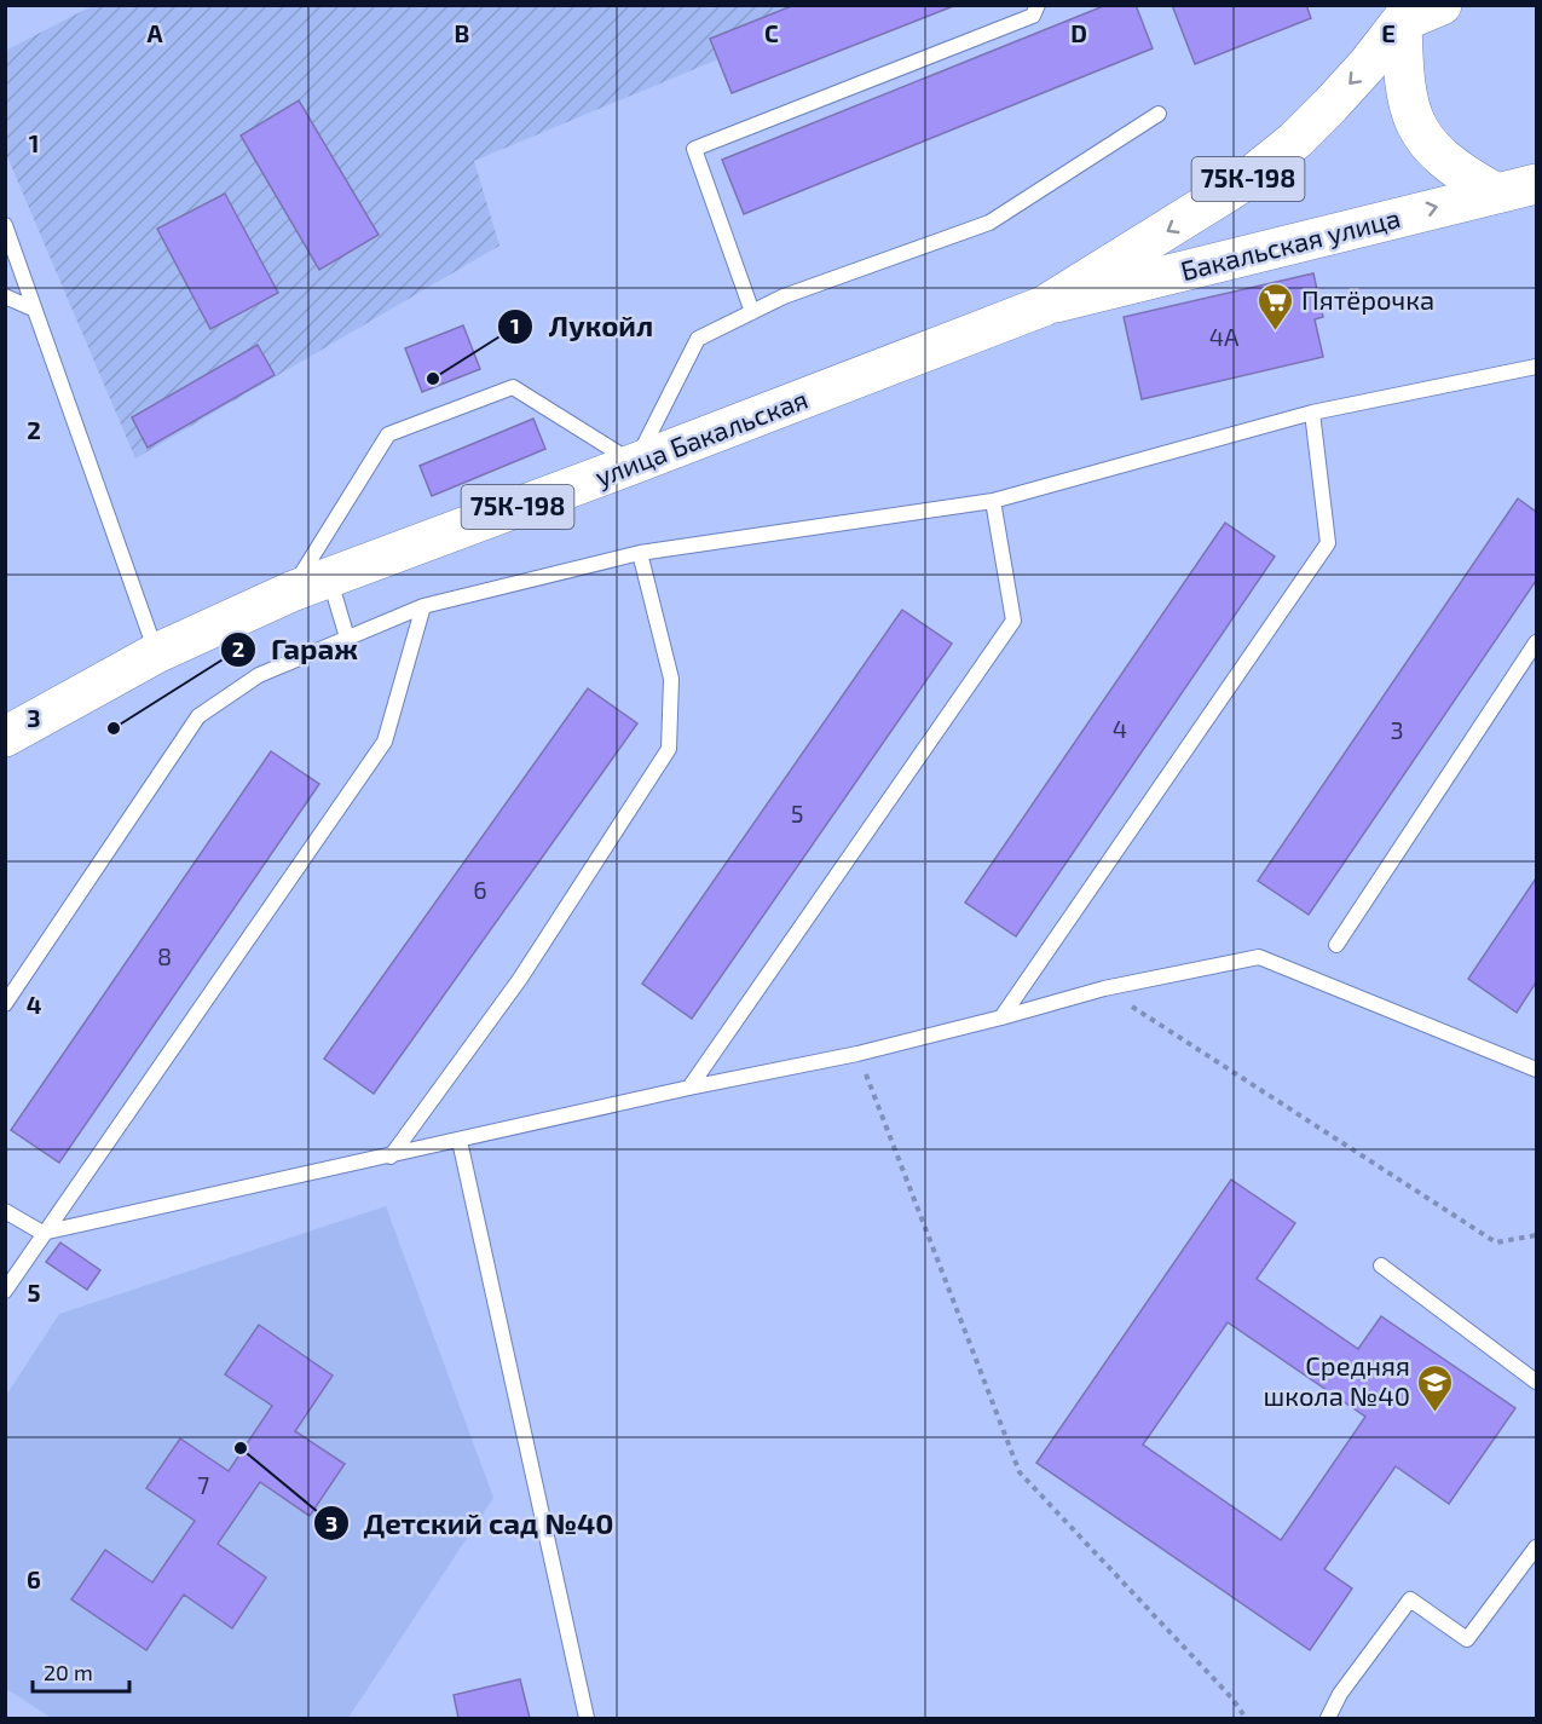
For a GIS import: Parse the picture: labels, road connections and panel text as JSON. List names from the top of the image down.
{
  "streets": {
    "main road": ["75К-198", "Бакальская улица", "улица Бакальская"]
  },
  "crossings": [
    ["75К-198", "Бакальская улица"],
    ["75К-198", "улица Бакальская"],
    ["Бакальская улица", "улица Бакальская"]
  ],
  "one_way": ["Бакальская улица"],
  "places": {
    "supermarket": ["Пятёрочка"],
    "other": ["Лукойл", "Гараж", "Детский сад №40"],
    "school or university": ["Средняя школа №40"]
  },
  "house_numbers": [
    "4А",
    "4",
    "3",
    "5",
    "6",
    "8",
    "7"
  ],
  "scale_bar": "20 m",
  "grid": {
    "columns": [
      "A",
      "B",
      "C",
      "D",
      "E"
    ],
    "rows": [
      "1",
      "2",
      "3",
      "4",
      "5",
      "6"
    ]
  }
}
